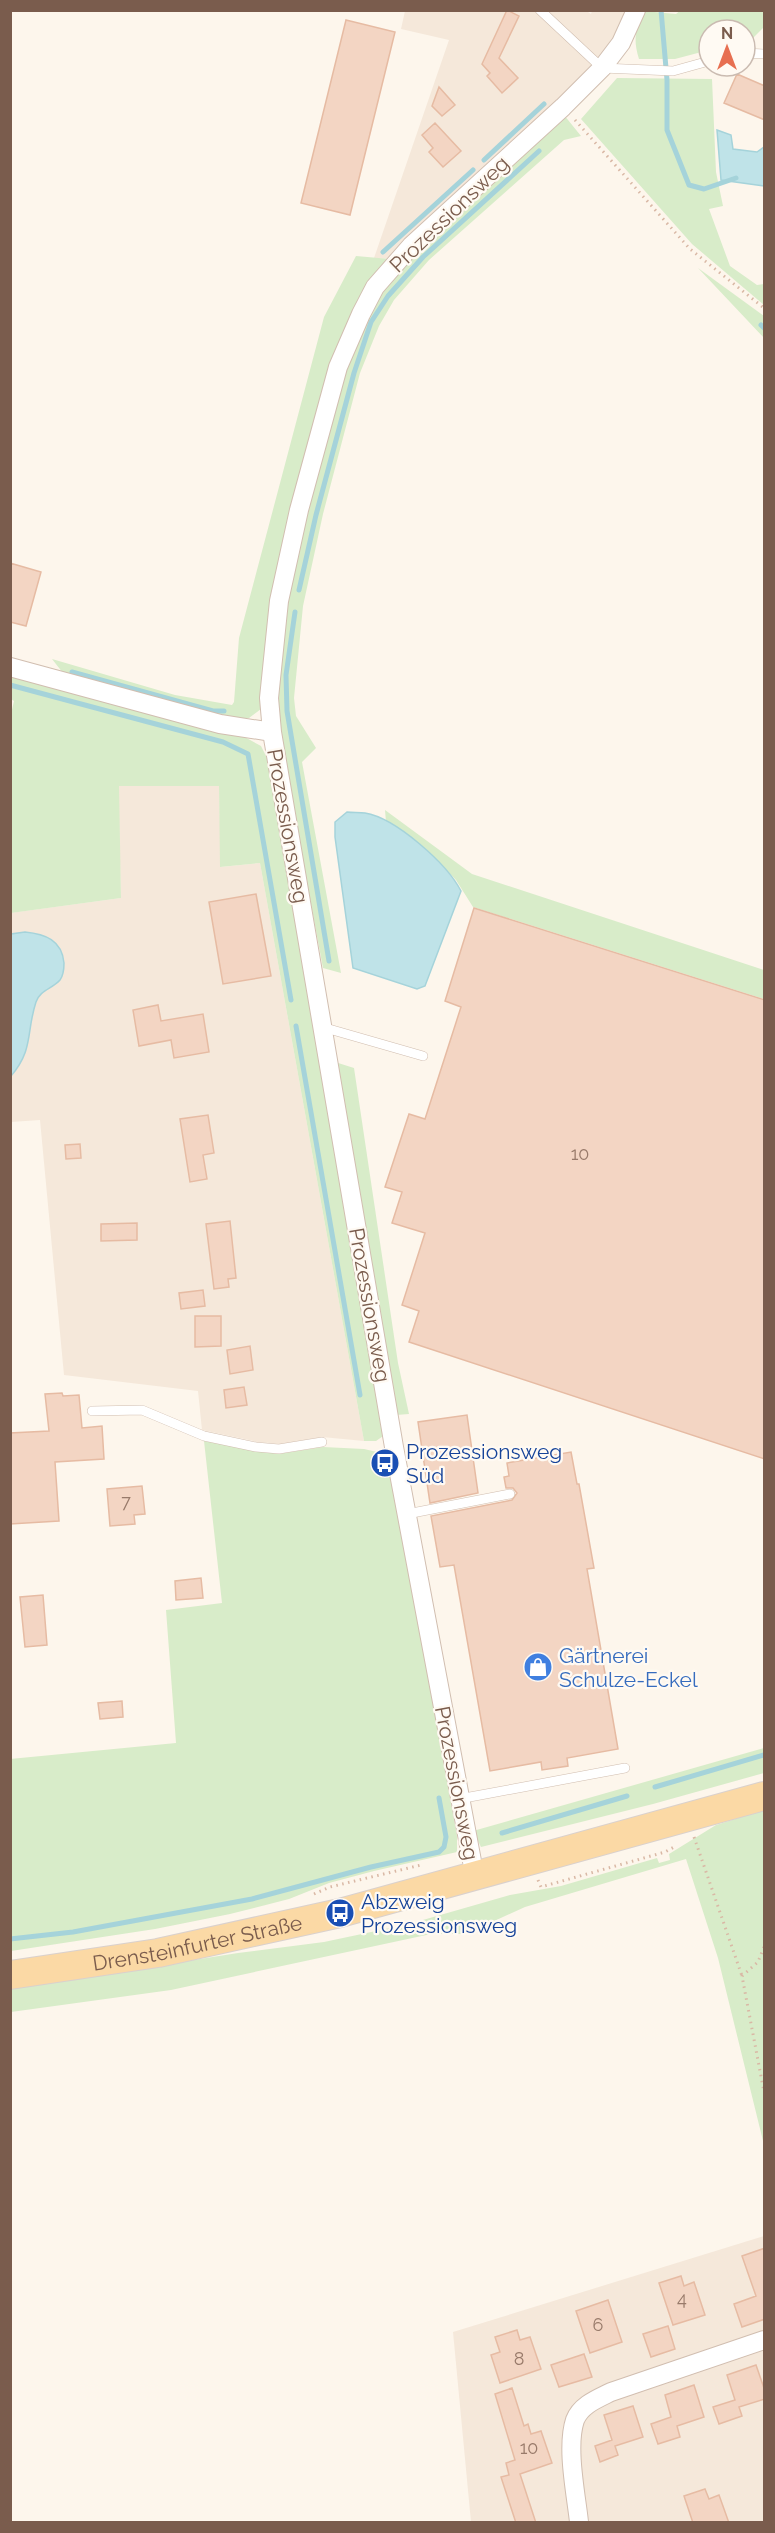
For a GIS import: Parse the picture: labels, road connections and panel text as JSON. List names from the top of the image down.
{
  "streets": {
    "main road": ["Drensteinfurter Straße"],
    "street": ["Prozessionsweg"]
  },
  "crossings": [
    ["Prozessionsweg", "Drensteinfurter Straße"]
  ],
  "places": {
    "bus stop": ["Prozessionsweg Süd", "Abzweig Prozessionsweg"],
    "shop": ["Gärtnerei Schulze-Eckel"]
  },
  "house_numbers": [
    "10",
    "7",
    "4",
    "6",
    "8",
    "10"
  ],
  "north": "top"
}
